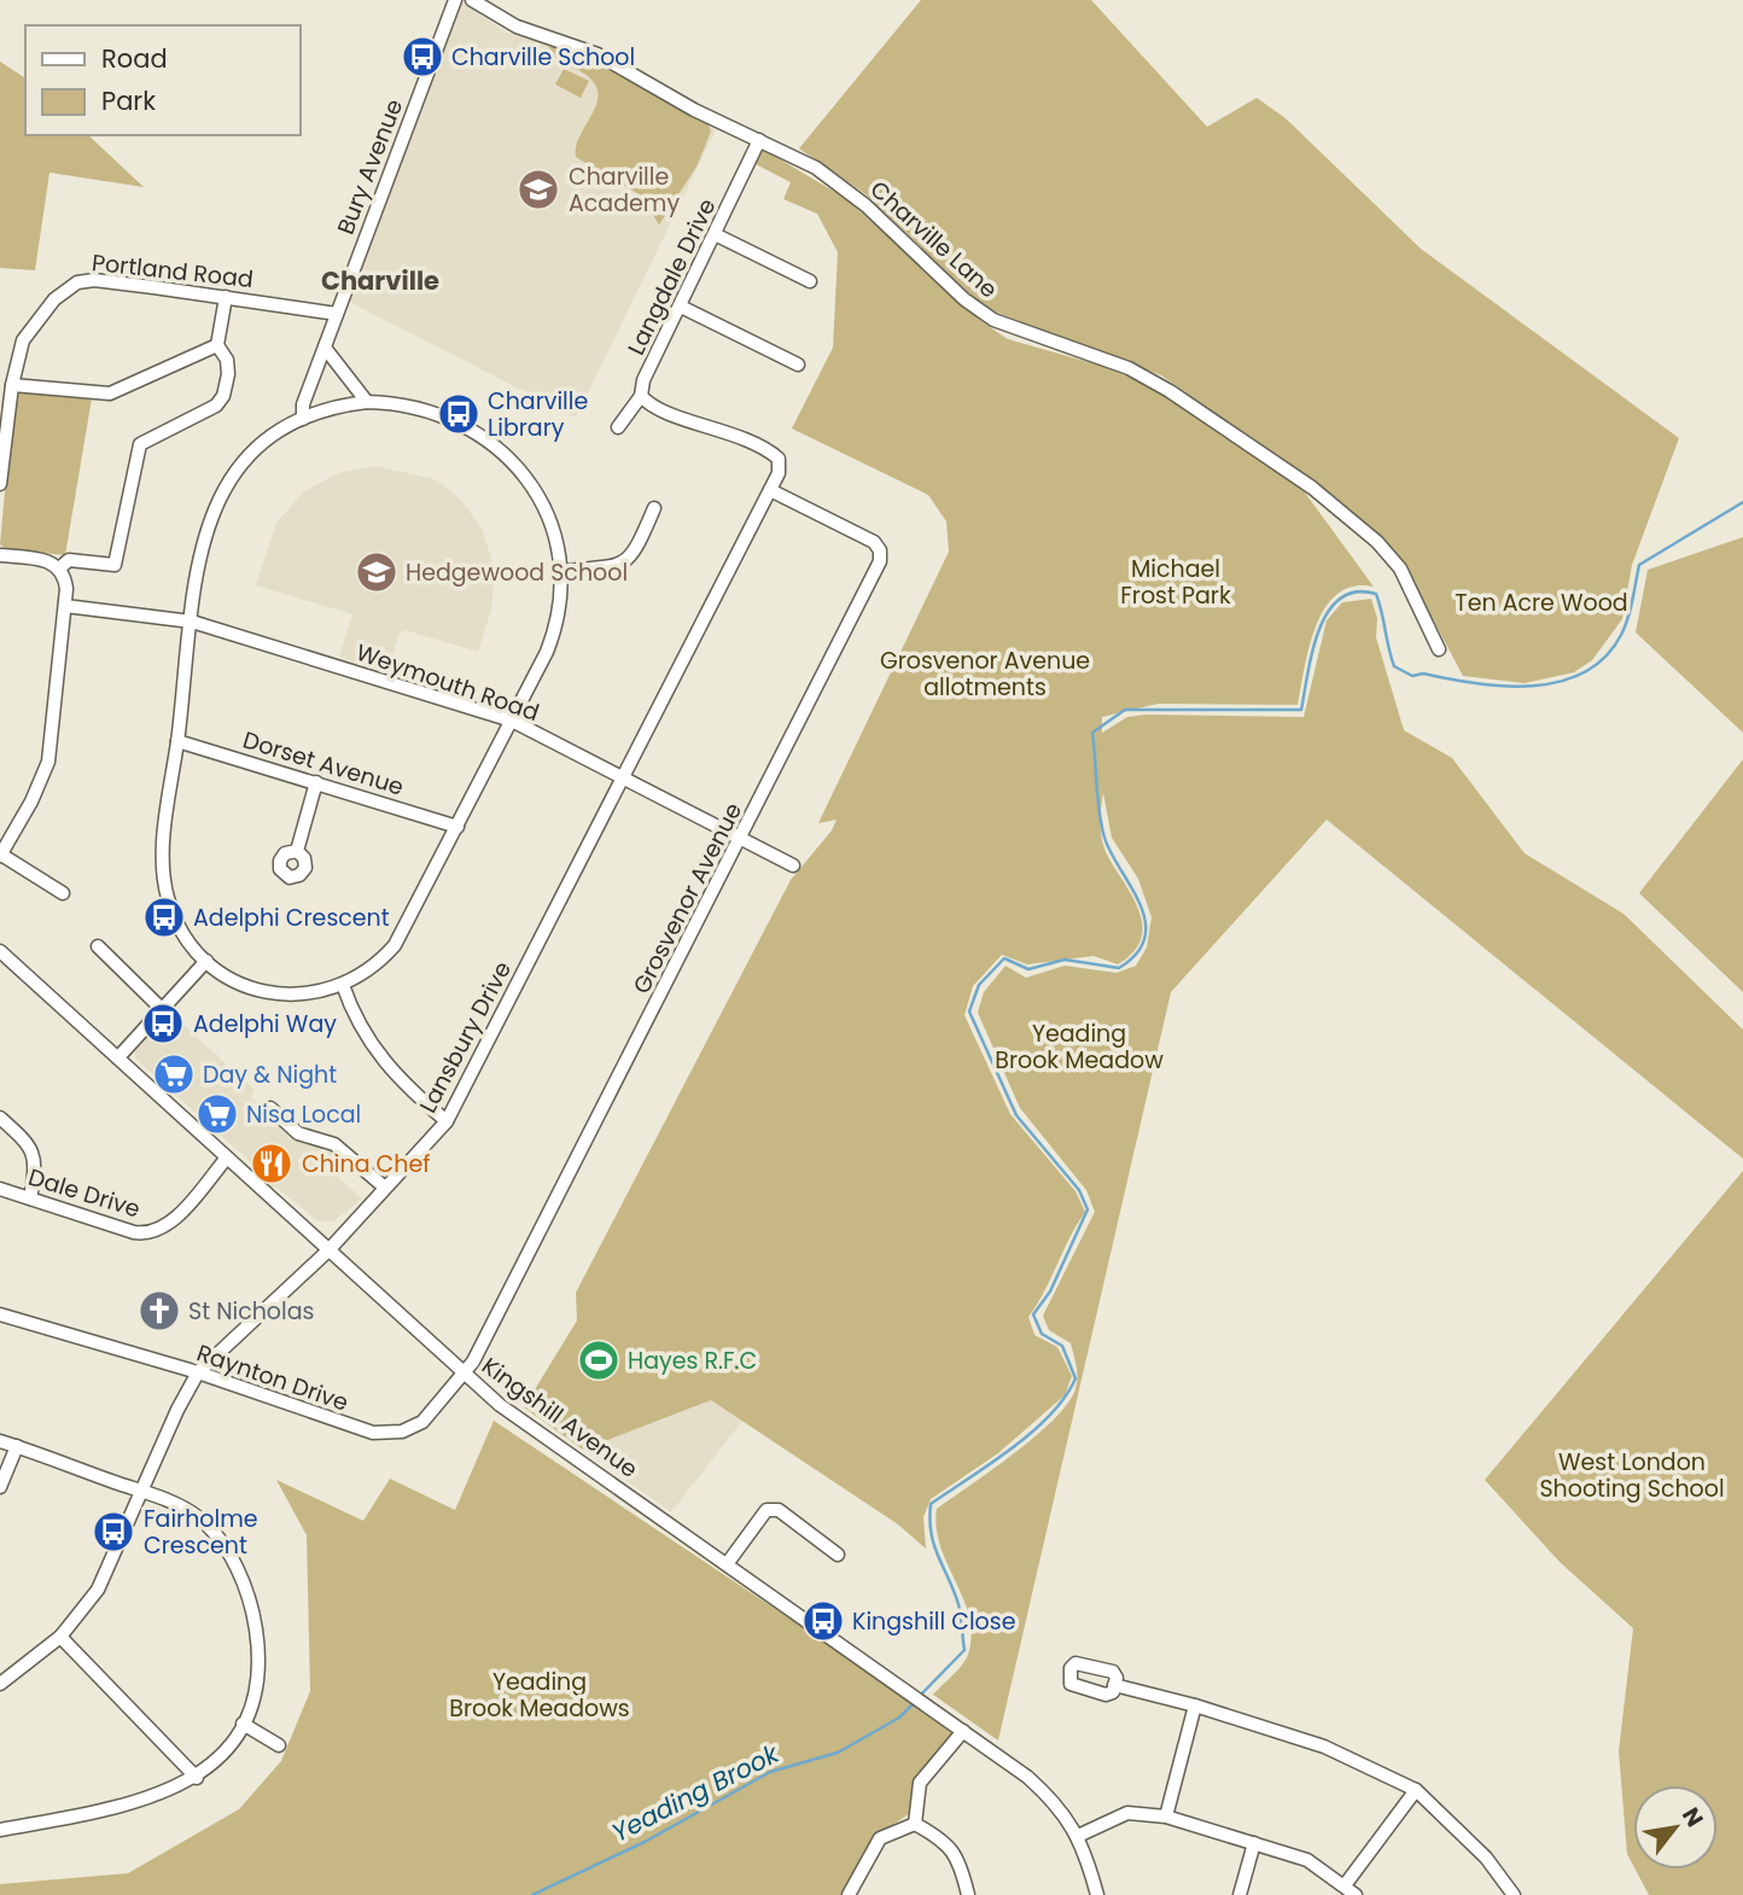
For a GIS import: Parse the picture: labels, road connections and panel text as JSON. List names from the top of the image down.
{
  "streets": {
    "street": [
      "Bury Avenue",
      "Charville Lane",
      "Portland Road",
      "Langdale Drive",
      "Weymouth Road",
      "Dorset Avenue",
      "Grosvenor Avenue",
      "Lansbury Drive",
      "Dale Drive",
      "Raynton Drive",
      "Kingshill Avenue"
    ]
  },
  "crossings": [
    ["Bury Avenue", "Portland Road"],
    ["Charville Lane", "Langdale Drive"],
    ["Langdale Drive", "Lansbury Drive"],
    ["Weymouth Road", "Grosvenor Avenue"],
    ["Weymouth Road", "Lansbury Drive"],
    ["Grosvenor Avenue", "Lansbury Drive"],
    ["Grosvenor Avenue", "Raynton Drive"],
    ["Grosvenor Avenue", "Kingshill Avenue"],
    ["Lansbury Drive", "Raynton Drive"],
    ["Lansbury Drive", "Kingshill Avenue"],
    ["Dale Drive", "Kingshill Avenue"],
    ["Raynton Drive", "Kingshill Avenue"]
  ],
  "districts": ["Charville"],
  "water": ["Yeading Brook"],
  "parks": [
    "Michael Frost Park",
    "Ten Acre Wood",
    "Grosvenor Avenue allotments",
    "Yeading Brook Meadow",
    "West London Shooting School",
    "Yeading Brook Meadows"
  ],
  "places": {
    "bus stop": [
      "Charville School",
      "Charville Library",
      "Adelphi Crescent",
      "Adelphi Way",
      "Fairholme Crescent",
      "Kingshill Close"
    ],
    "school or university": ["Charville Academy", "Hedgewood School"],
    "supermarket": ["Day & Night", "Nisa Local"],
    "restaurant": ["China Chef"],
    "church": ["St Nicholas"],
    "sports": ["Hayes R.F.C"]
  },
  "legend": ["Road", "Park"],
  "north": "top right"
}
